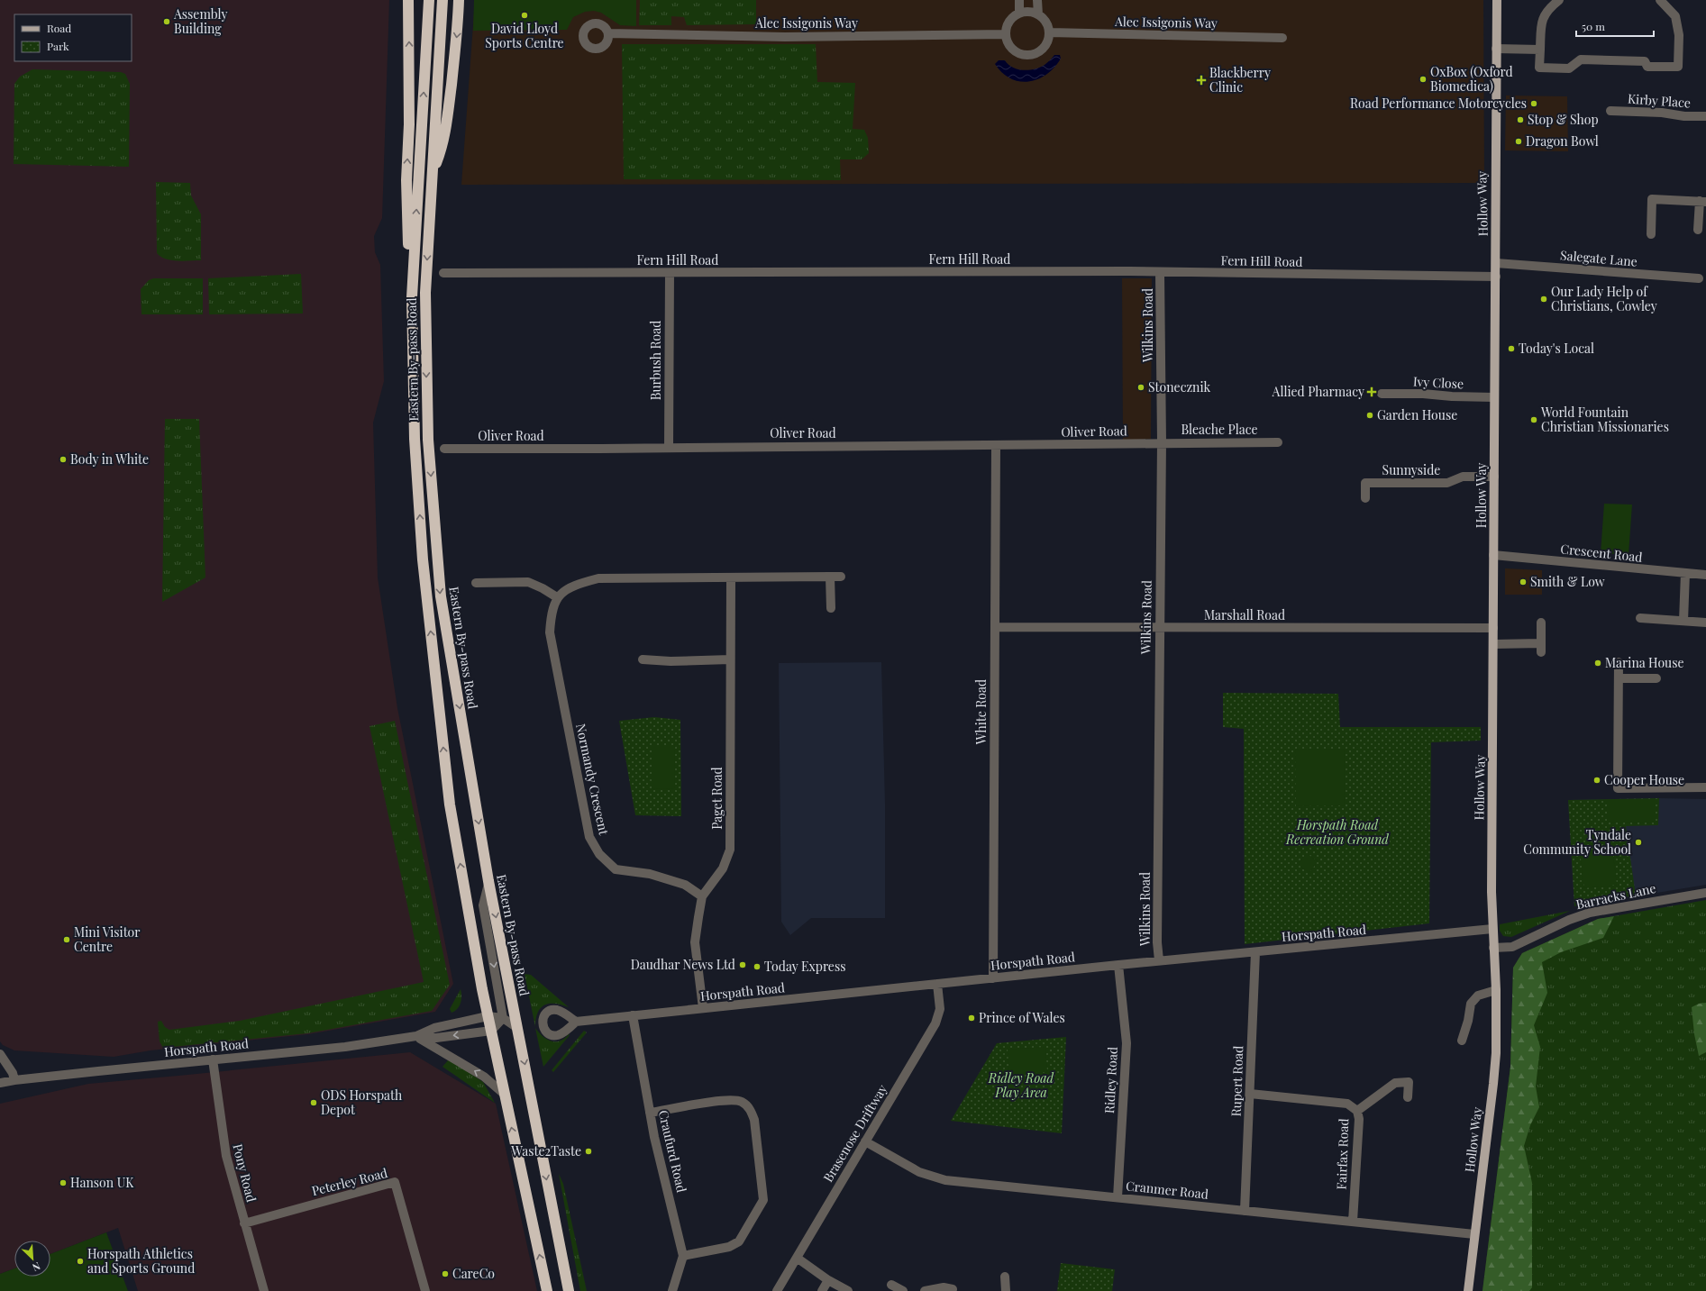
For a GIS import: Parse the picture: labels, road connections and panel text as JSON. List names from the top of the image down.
{
  "streets": {
    "highway": ["Eastern By-pass Road"],
    "main road": ["Hollow Way"],
    "street": [
      "Alec Issigonis Way",
      "Kirby Place",
      "Salegate Lane",
      "Fern Hill Road",
      "Wilkins Road",
      "Burbush Road",
      "Ivy Close",
      "Bleache Place",
      "Oliver Road",
      "Sunnyside",
      "Crescent Road",
      "Marshall Road",
      "White Road",
      "Normandy Crescent",
      "Paget Road",
      "Barracks Lane",
      "Horspath Road",
      "Ridley Road",
      "Rupert Road",
      "Brasenose Driftway",
      "Craufurd Road",
      "Fairfax Road",
      "Pony Road",
      "Peterley Road",
      "Cranmer Road"
    ]
  },
  "crossings": [
    ["Hollow Way", "Salegate Lane"],
    ["Hollow Way", "Fern Hill Road"],
    ["Hollow Way", "Ivy Close"],
    ["Hollow Way", "Sunnyside"],
    ["Hollow Way", "Crescent Road"],
    ["Hollow Way", "Marshall Road"],
    ["Hollow Way", "Barracks Lane"],
    ["Hollow Way", "Horspath Road"],
    ["Hollow Way", "Cranmer Road"],
    ["Fern Hill Road", "Wilkins Road"],
    ["Fern Hill Road", "Burbush Road"],
    ["Wilkins Road", "Bleache Place"],
    ["Wilkins Road", "Oliver Road"],
    ["Wilkins Road", "Marshall Road"],
    ["Wilkins Road", "Horspath Road"],
    ["Eastern By-pass Road", "Horspath Road"],
    ["Burbush Road", "Oliver Road"],
    ["Bleache Place", "Oliver Road"],
    ["Oliver Road", "White Road"],
    ["Marshall Road", "White Road"],
    ["White Road", "Horspath Road"],
    ["Normandy Crescent", "Paget Road"],
    ["Paget Road", "Horspath Road"],
    ["Horspath Road", "Ridley Road"],
    ["Horspath Road", "Rupert Road"],
    ["Horspath Road", "Brasenose Driftway"],
    ["Horspath Road", "Craufurd Road"],
    ["Horspath Road", "Pony Road"],
    ["Ridley Road", "Cranmer Road"],
    ["Rupert Road", "Fairfax Road"],
    ["Rupert Road", "Cranmer Road"],
    ["Brasenose Driftway", "Cranmer Road"],
    ["Fairfax Road", "Cranmer Road"],
    ["Pony Road", "Peterley Road"]
  ],
  "parks": ["Horspath Road Recreation Ground", "Ridley Road Play Area"],
  "places": {
    "other": [
      "David Lloyd Sports Centre",
      "Assembly Building",
      "OxBox (Oxford Biomedica)",
      "Road Performance Motorcycles",
      "Stop & Shop",
      "Dragon Bowl",
      "Our Lady Help of Christians, Cowley",
      "Today's Local",
      "Stonecznik",
      "Garden House",
      "World Fountain Christian Missionaries",
      "Body in White",
      "Smith & Low",
      "Marina House",
      "Cooper House",
      "Tyndale Community School",
      "Mini Visitor Centre",
      "Daudhar News Ltd",
      "Today Express",
      "Prince of Wales",
      "ODS Horspath Depot",
      "Waste2Taste",
      "Hanson UK",
      "Horspath Athletics and Sports Ground",
      "CareCo"
    ],
    "health": ["Blackberry Clinic", "Allied Pharmacy"]
  },
  "legend": ["Road", "Park"],
  "scale_bar": "50 m",
  "north": "bottom right"
}
